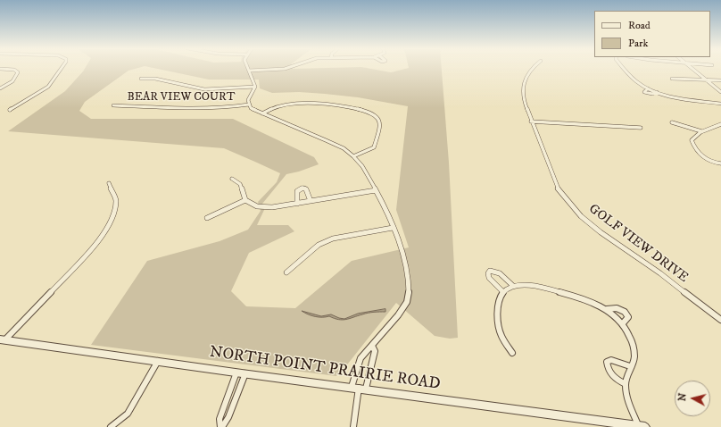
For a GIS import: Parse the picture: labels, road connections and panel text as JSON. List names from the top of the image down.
{
  "streets": {
    "street": ["BEAR VIEW COURT", "GOLF VIEW DRIVE", "NORTH POINT PRAIRIE ROAD"]
  },
  "legend": ["Road", "Park"],
  "north": "left"
}
